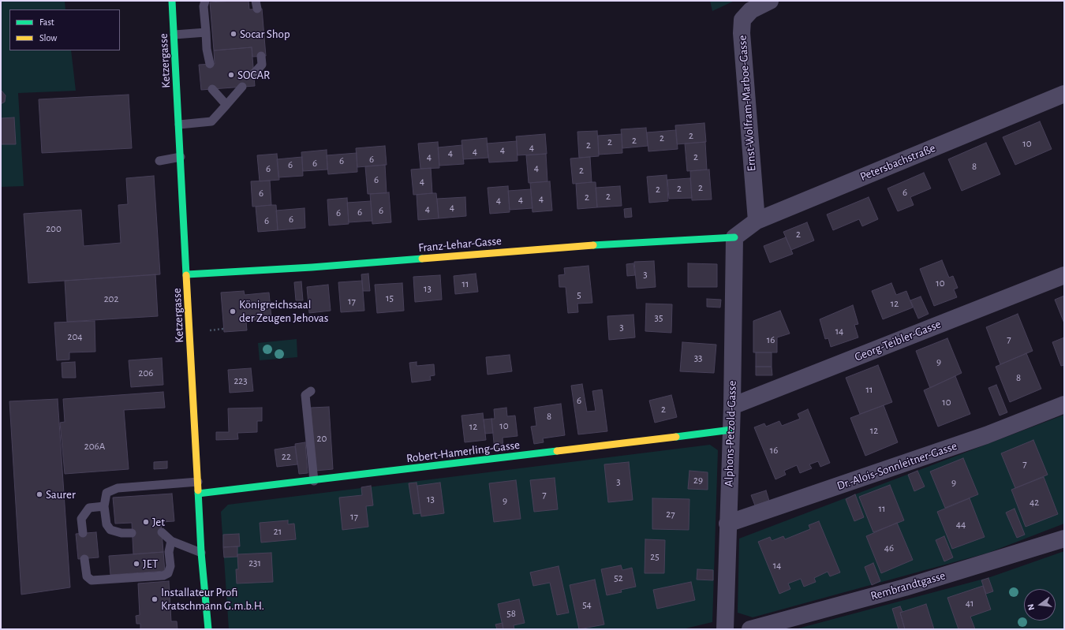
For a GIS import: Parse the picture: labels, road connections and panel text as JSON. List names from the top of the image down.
{
  "streets": {
    "street": [
      "Ketzergasse",
      "Ernst-Wolfram-Marboe-Gasse",
      "Petersbachstraße",
      "Franz-Lehar-Gasse",
      "Georg-Teibler-Gasse",
      "Alphons-Petzold-Gasse",
      "Robert-Hamerling-Gasse",
      "Dr.-Alois-Sonnleitner-Gasse",
      "Rembrandtgasse"
    ]
  },
  "crossings": [
    ["Ketzergasse", "Franz-Lehar-Gasse"],
    ["Ketzergasse", "Robert-Hamerling-Gasse"],
    ["Ernst-Wolfram-Marboe-Gasse", "Petersbachstraße"],
    ["Petersbachstraße", "Franz-Lehar-Gasse"],
    ["Petersbachstraße", "Alphons-Petzold-Gasse"],
    ["Franz-Lehar-Gasse", "Alphons-Petzold-Gasse"],
    ["Georg-Teibler-Gasse", "Alphons-Petzold-Gasse"],
    ["Alphons-Petzold-Gasse", "Robert-Hamerling-Gasse"],
    ["Alphons-Petzold-Gasse", "Dr.-Alois-Sonnleitner-Gasse"]
  ],
  "places": [
    "Socar Shop",
    "SOCAR",
    "Königreichssaal der Zeugen Jehovas",
    "Saurer",
    "Jet",
    "JET",
    "Installateur Profi Kratschmann G.m.b.H."
  ],
  "house_numbers": [
    "2",
    "2",
    "2",
    "2",
    "10",
    "2",
    "4",
    "4",
    "4",
    "4",
    "4",
    "2",
    "6",
    "6",
    "6",
    "6",
    "8",
    "4",
    "6",
    "2",
    "6",
    "4",
    "2",
    "2",
    "2",
    "6",
    "6",
    "2",
    "2",
    "4",
    "4",
    "4",
    "4",
    "4",
    "6",
    "6",
    "6",
    "6",
    "6",
    "200",
    "2",
    "3",
    "10",
    "11",
    "13",
    "5",
    "15",
    "202",
    "17",
    "12",
    "35",
    "3",
    "14",
    "204",
    "7",
    "16",
    "33",
    "9",
    "206",
    "8",
    "223",
    "11",
    "6",
    "10",
    "2",
    "8",
    "10",
    "12",
    "12",
    "20",
    "206A",
    "16",
    "22",
    "7",
    "29",
    "3",
    "9",
    "7",
    "13",
    "9",
    "42",
    "11",
    "27",
    "17",
    "44",
    "21",
    "46",
    "25",
    "231",
    "14",
    "52",
    "41",
    "54",
    "58"
  ],
  "legend": ["Fast", "Slow"],
  "north": "left"
}
